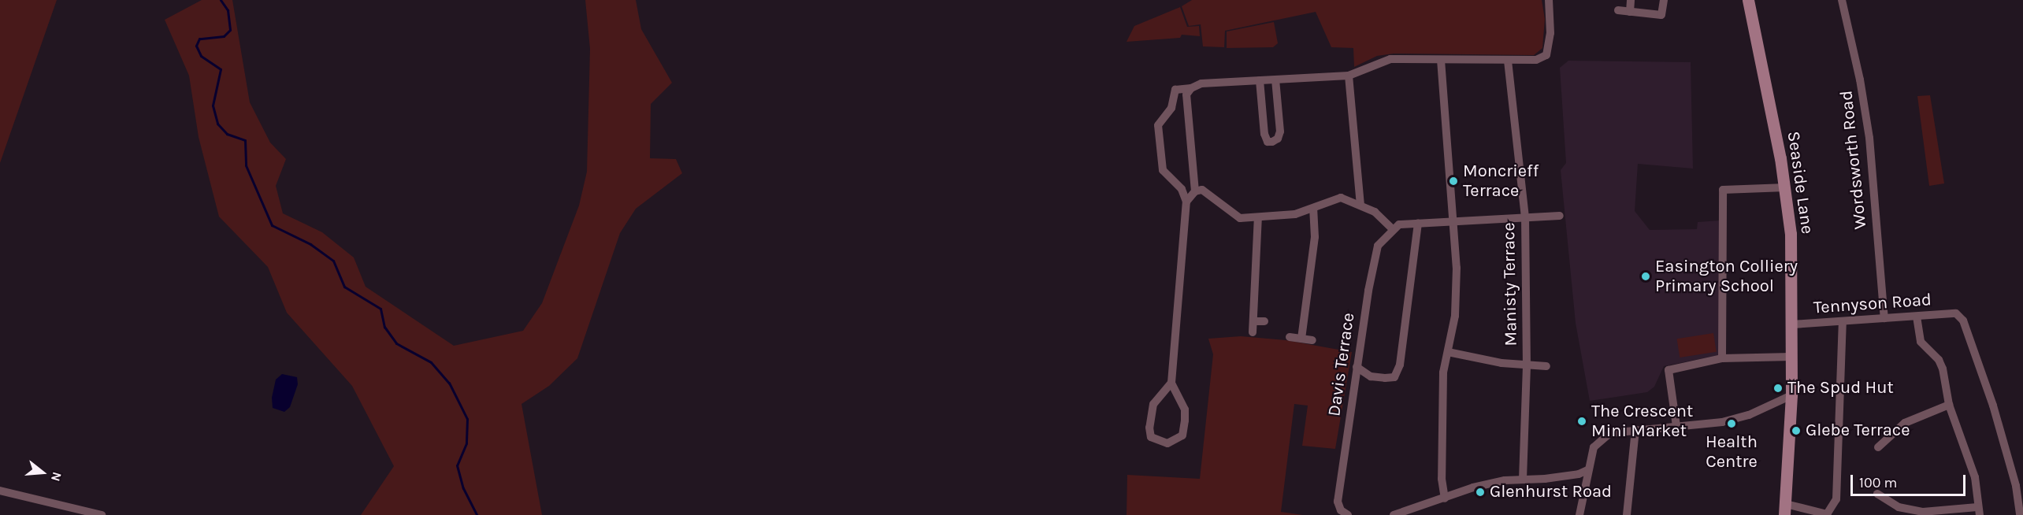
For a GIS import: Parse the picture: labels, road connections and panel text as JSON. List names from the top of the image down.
{
  "streets": {
    "main road": ["Seaside Lane"],
    "street": [
      "Wordsworth Road",
      "Manisty Terrace",
      "Tennyson Road",
      "Davis Terrace"
    ]
  },
  "crossings": [
    ["Wordsworth Road", "Tennyson Road"],
    ["Seaside Lane", "Tennyson Road"]
  ],
  "places": [
    "Moncrieff Terrace",
    "Easington Colliery Primary School",
    "The Spud Hut",
    "The Crescent Mini Market",
    "Health Centre",
    "Glebe Terrace",
    "Glenhurst Road"
  ],
  "scale_bar": "100 m",
  "north": "right"
}
